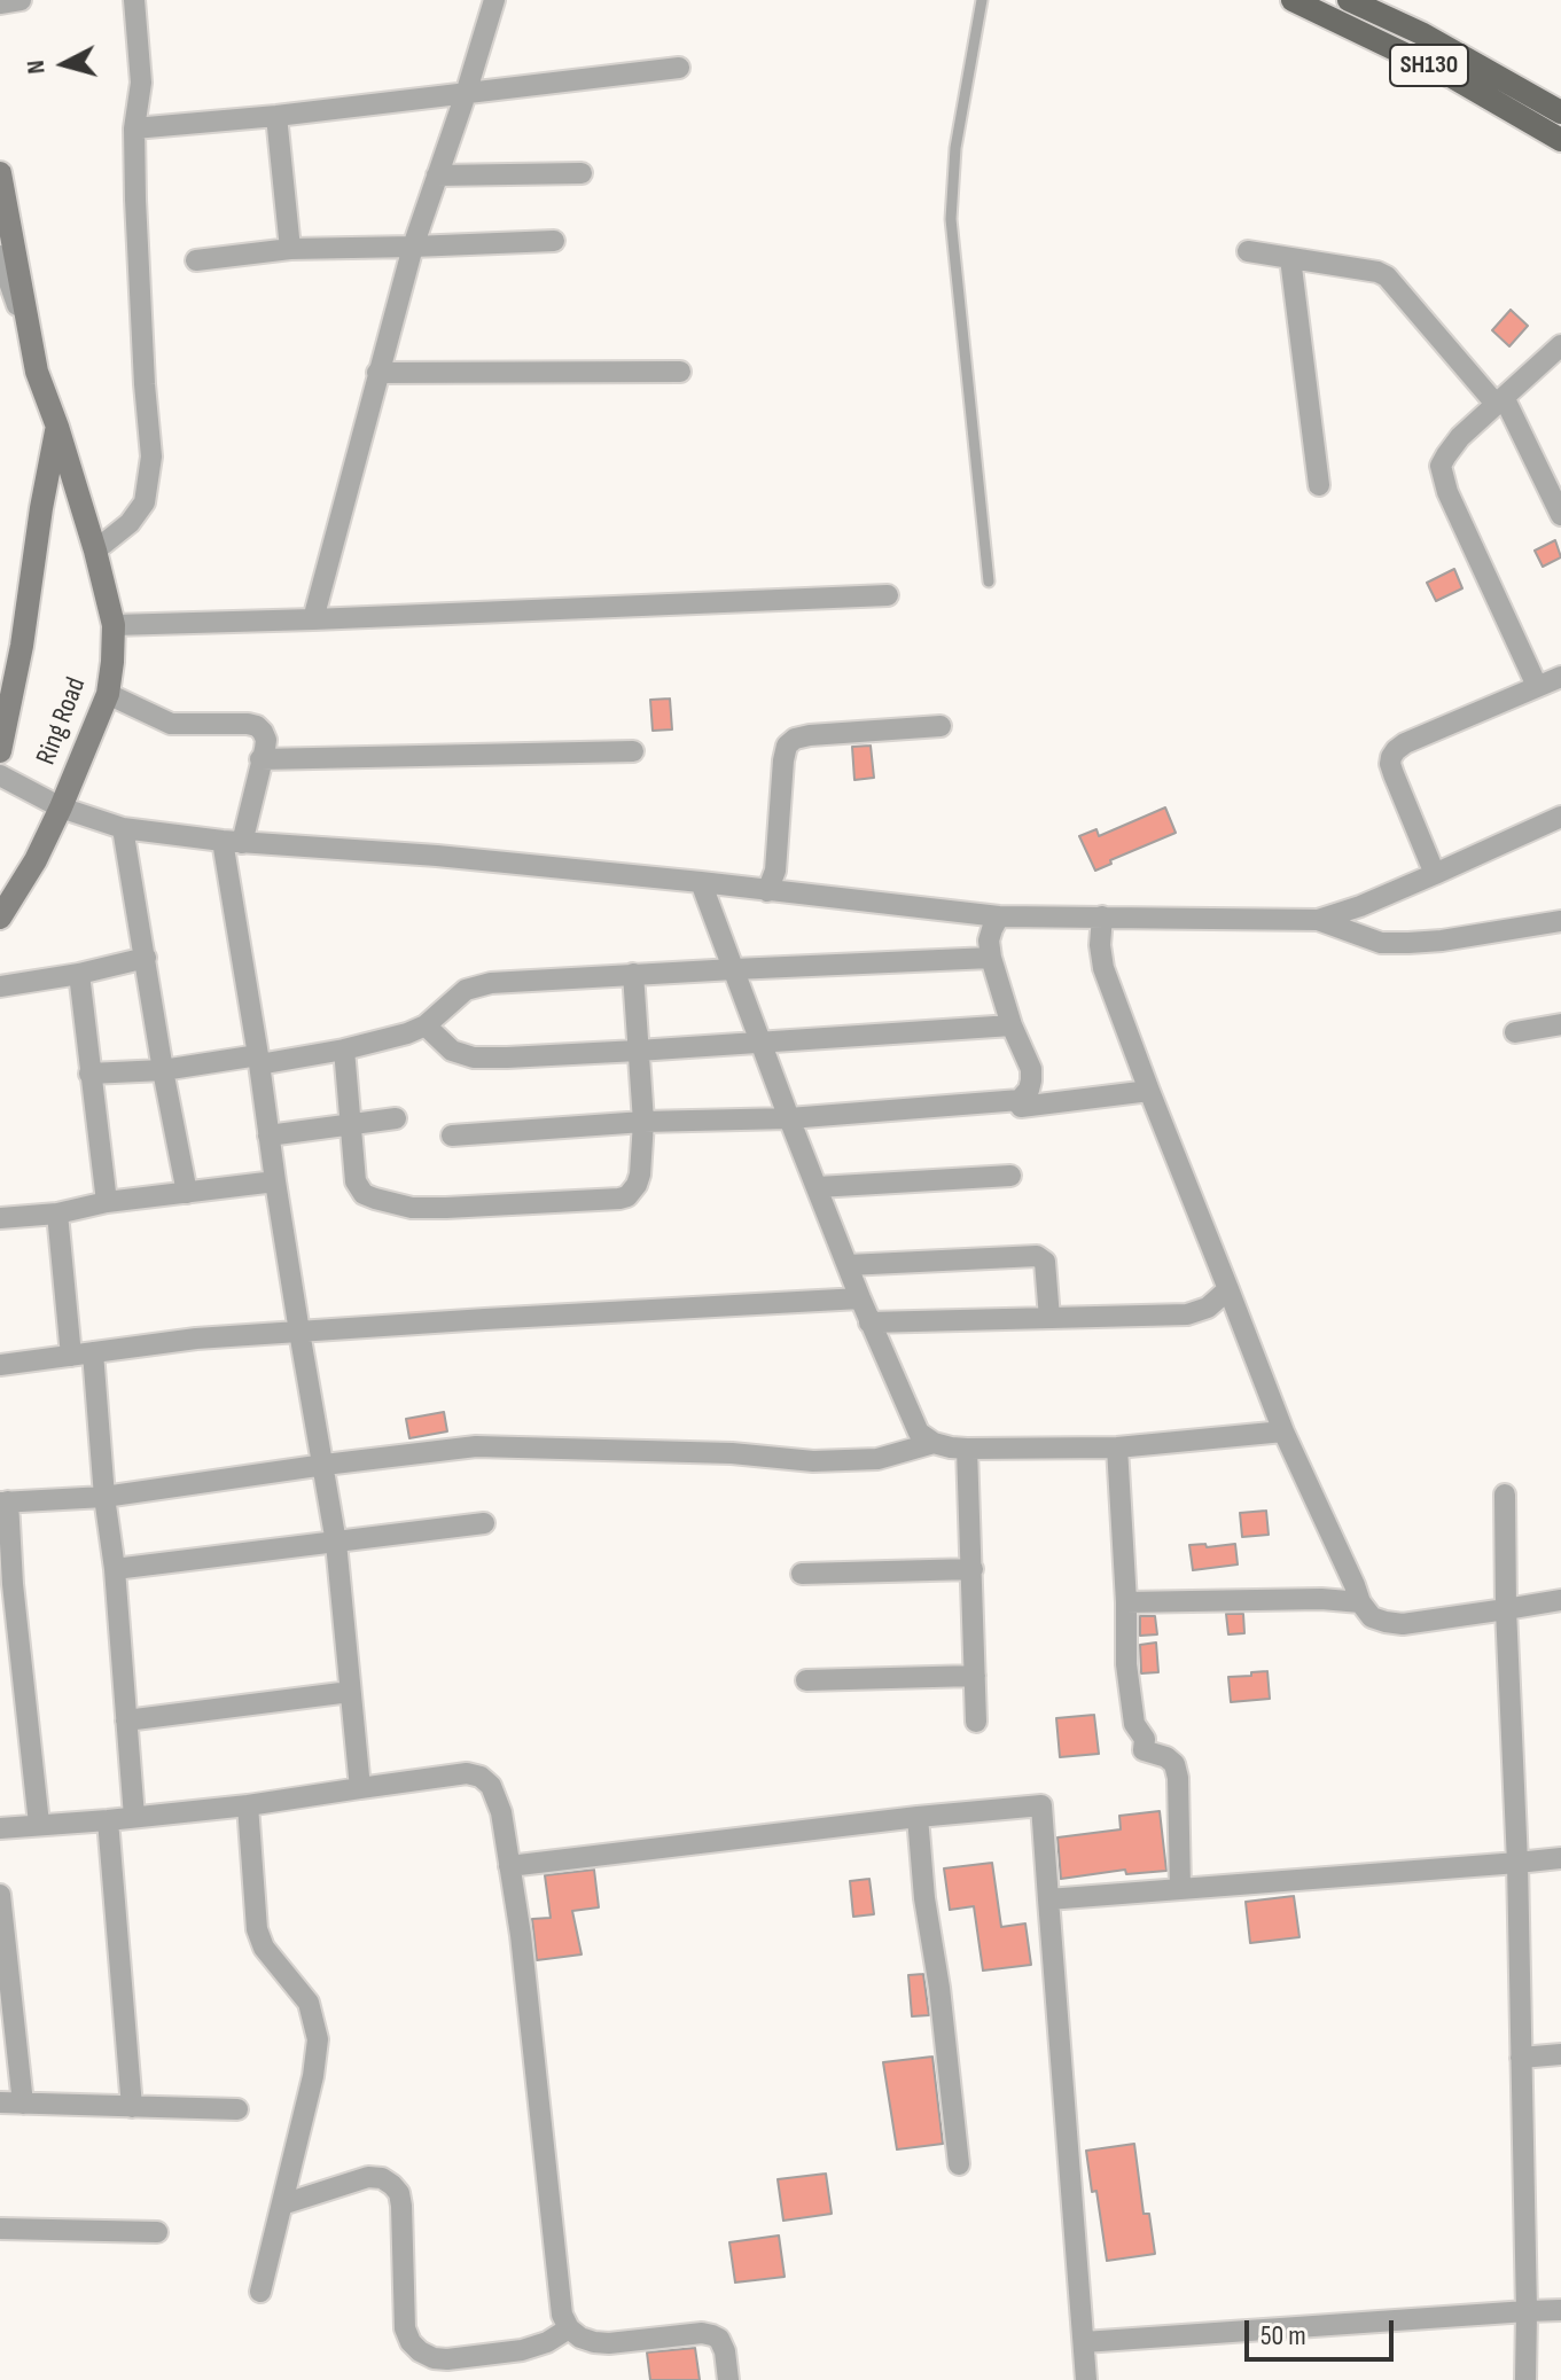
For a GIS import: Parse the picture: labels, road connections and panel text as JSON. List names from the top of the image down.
{
  "streets": {
    "main road": ["SH130", "Ring Road"]
  },
  "scale_bar": "50 m",
  "north": "left"
}
